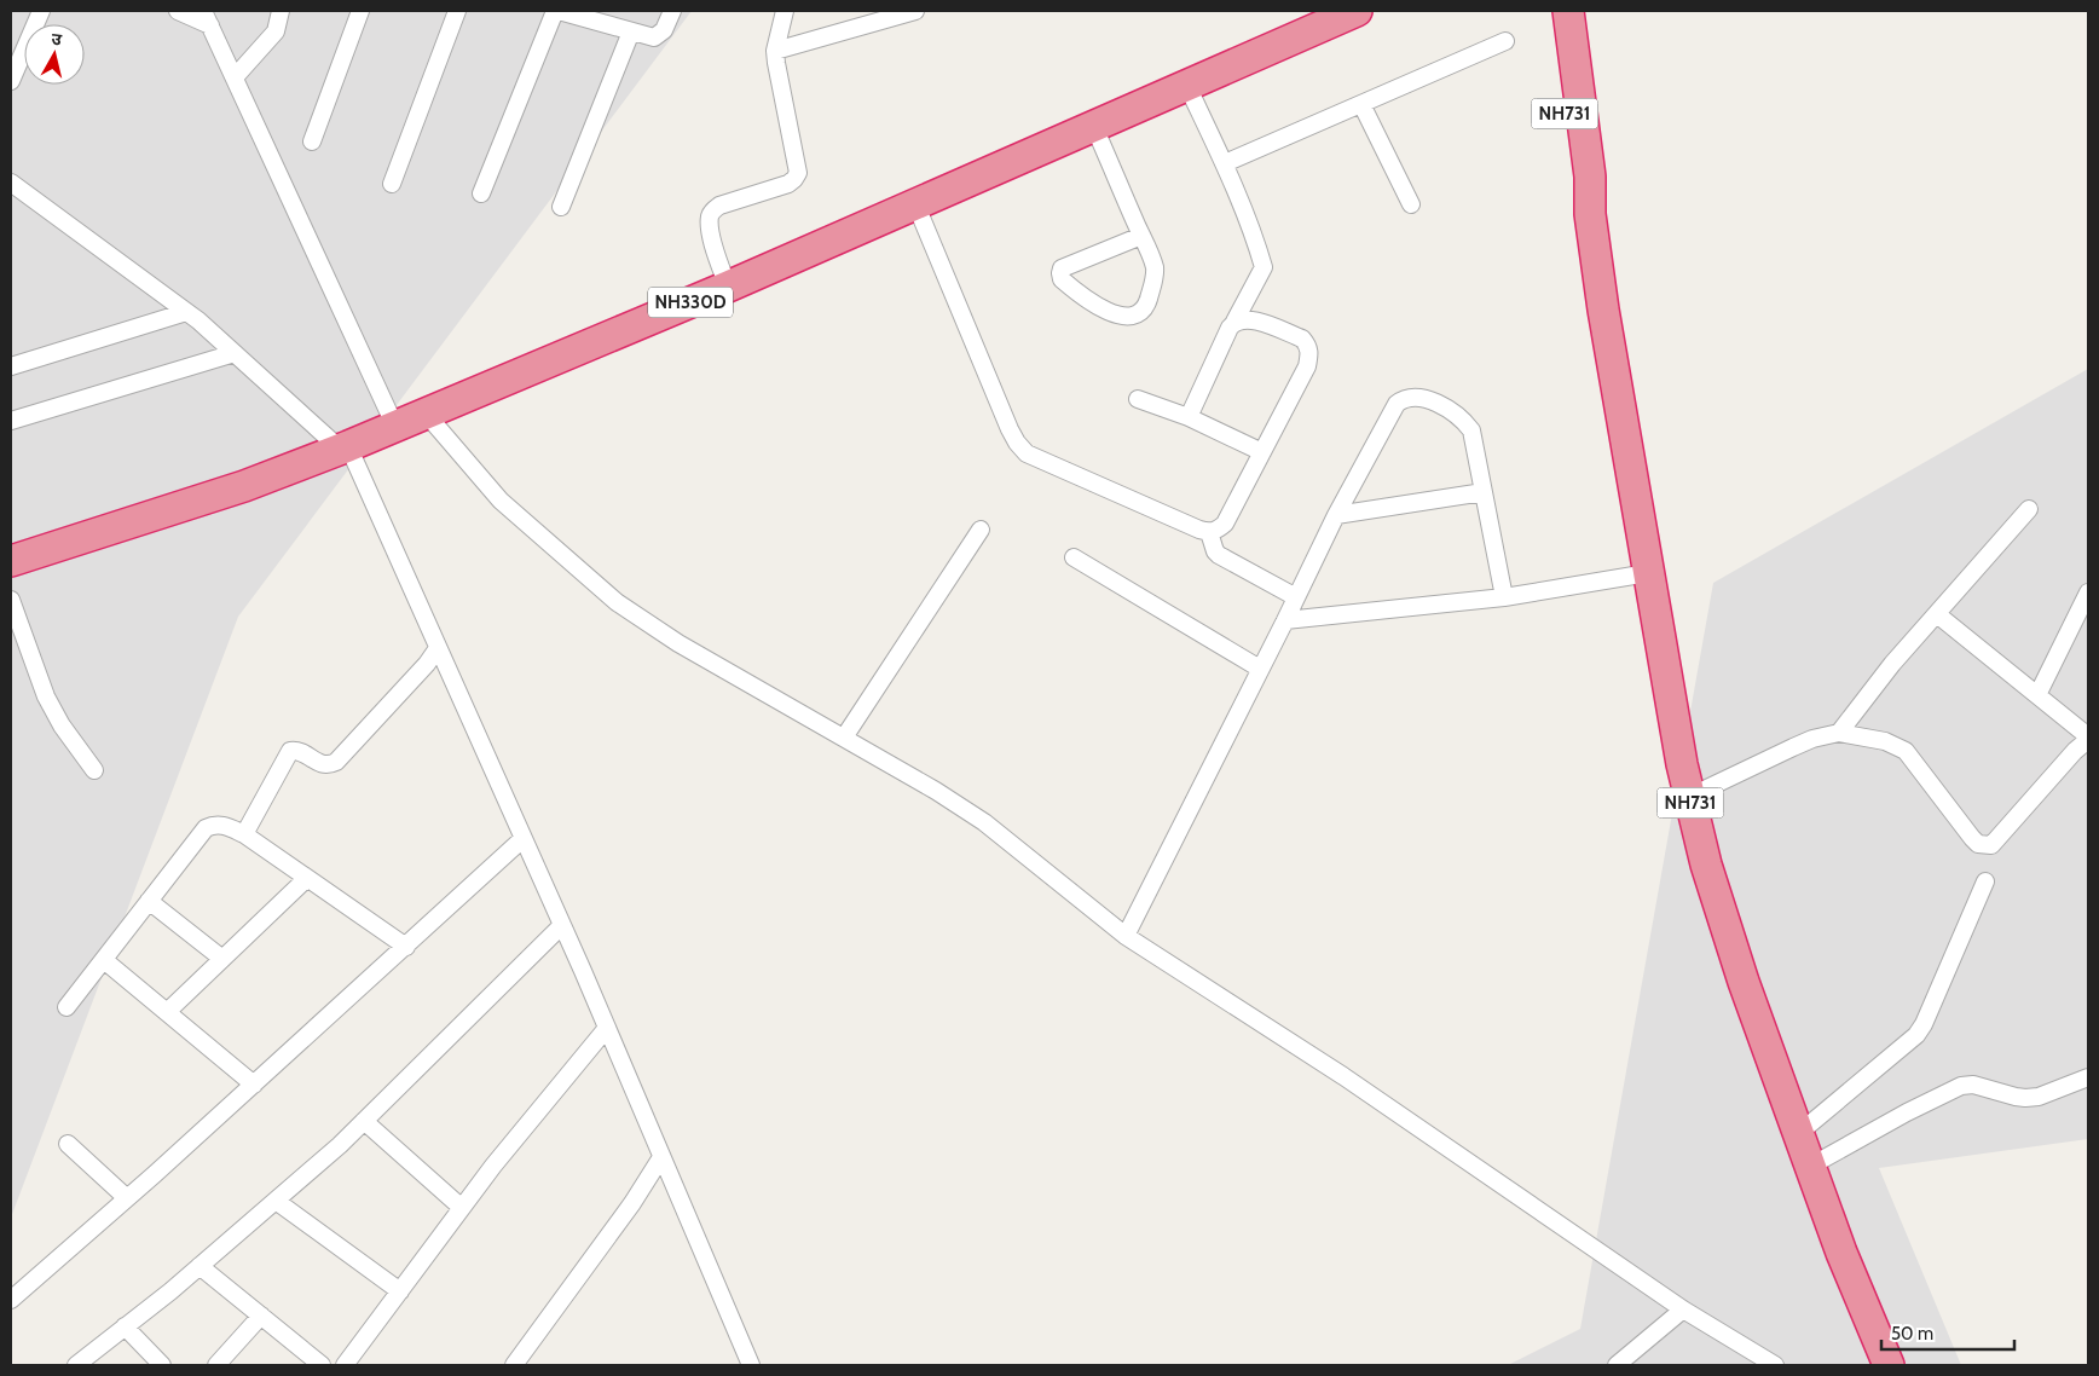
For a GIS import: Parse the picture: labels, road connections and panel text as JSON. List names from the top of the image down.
{
  "streets": {
    "highway": ["NH731", "NH330D"]
  },
  "scale_bar": "50 m",
  "north": "top"
}
